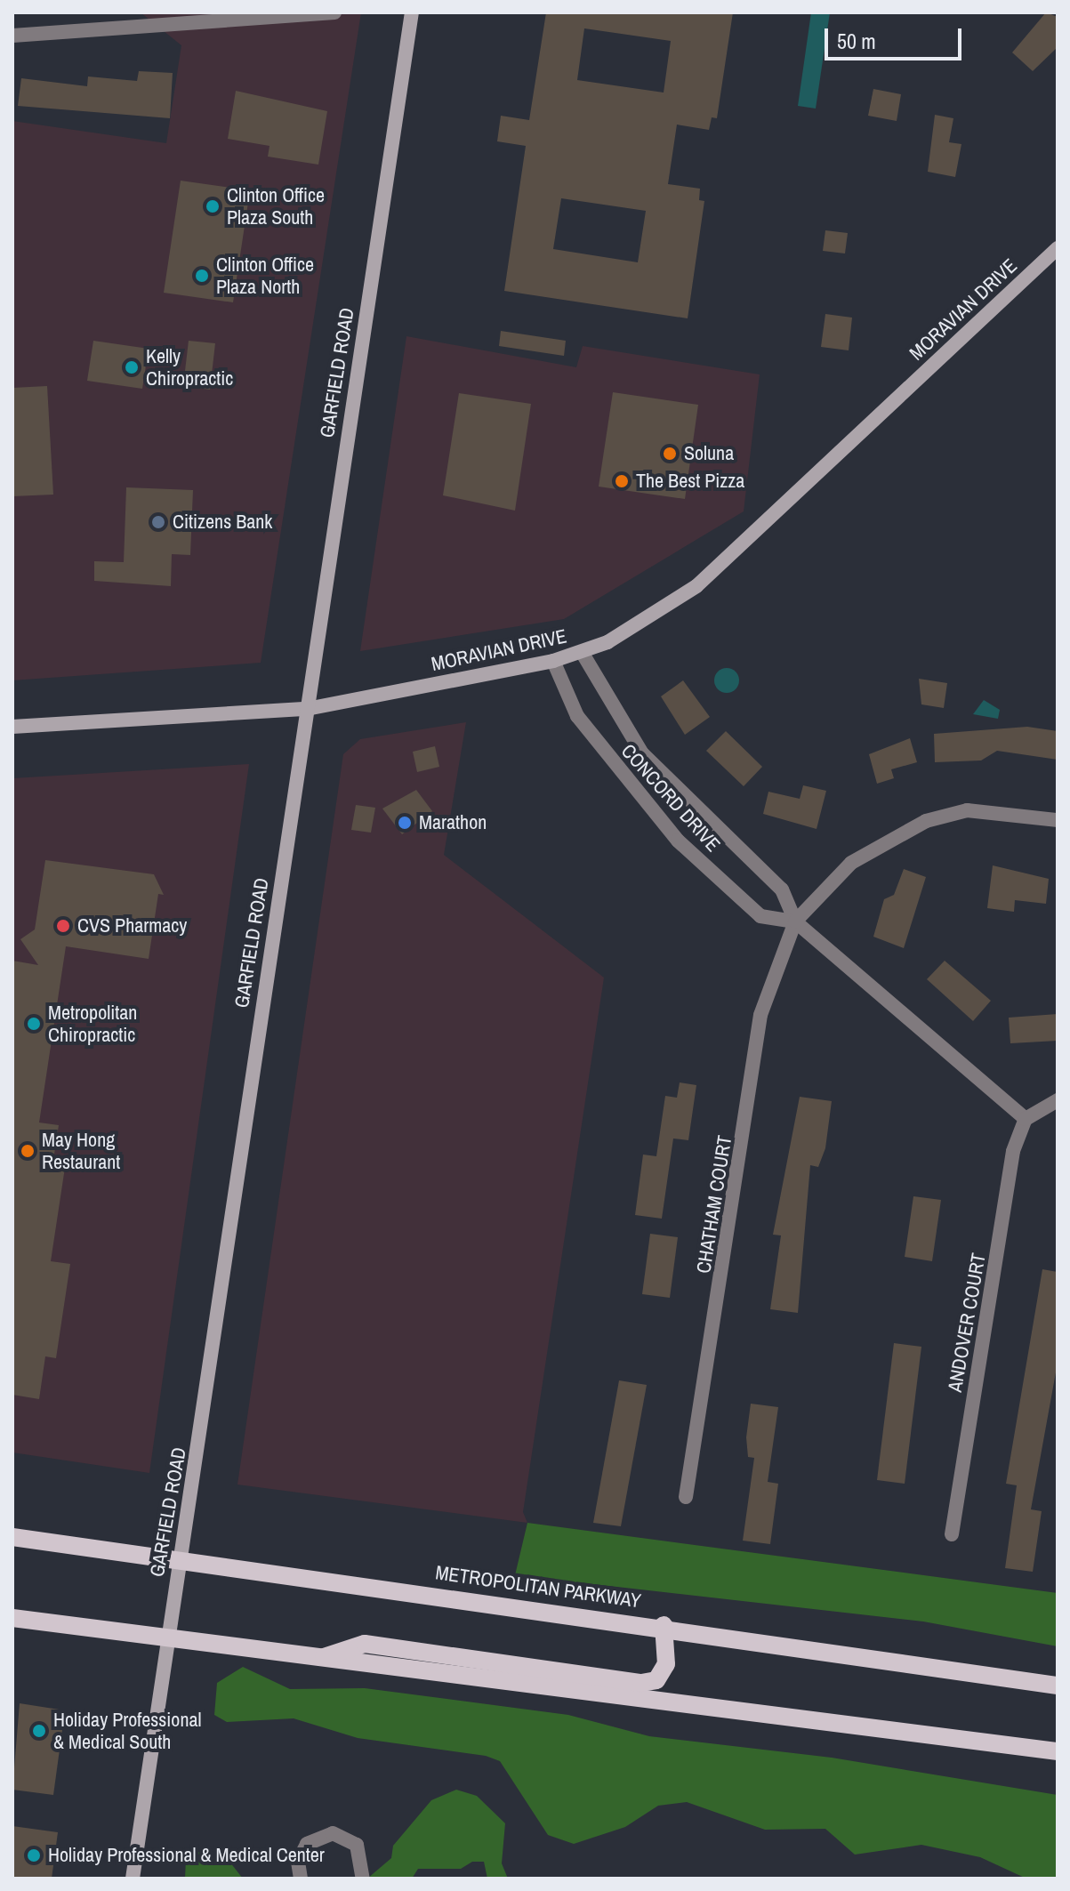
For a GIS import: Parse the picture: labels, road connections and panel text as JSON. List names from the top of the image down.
{
  "streets": {
    "main road": ["MORAVIAN DRIVE", "GARFIELD ROAD", "METROPOLITAN PARKWAY"],
    "street": ["CONCORD DRIVE", "CHATHAM COURT", "ANDOVER COURT"]
  },
  "crossings": [
    ["MORAVIAN DRIVE", "GARFIELD ROAD"],
    ["MORAVIAN DRIVE", "CONCORD DRIVE"],
    ["GARFIELD ROAD", "METROPOLITAN PARKWAY"],
    ["CONCORD DRIVE", "CHATHAM COURT"],
    ["CONCORD DRIVE", "ANDOVER COURT"]
  ],
  "places": [
    "Clinton Office Plaza South",
    "Clinton Office Plaza North",
    "Kelly Chiropractic",
    "Soluna",
    "The Best Pizza",
    "Citizens Bank",
    "Marathon",
    "CVS Pharmacy",
    "Metropolitan Chiropractic",
    "May Hong Restaurant",
    "Holiday Professional & Medical South",
    "Holiday Professional & Medical Center"
  ],
  "scale_bar": "50 m"
}
